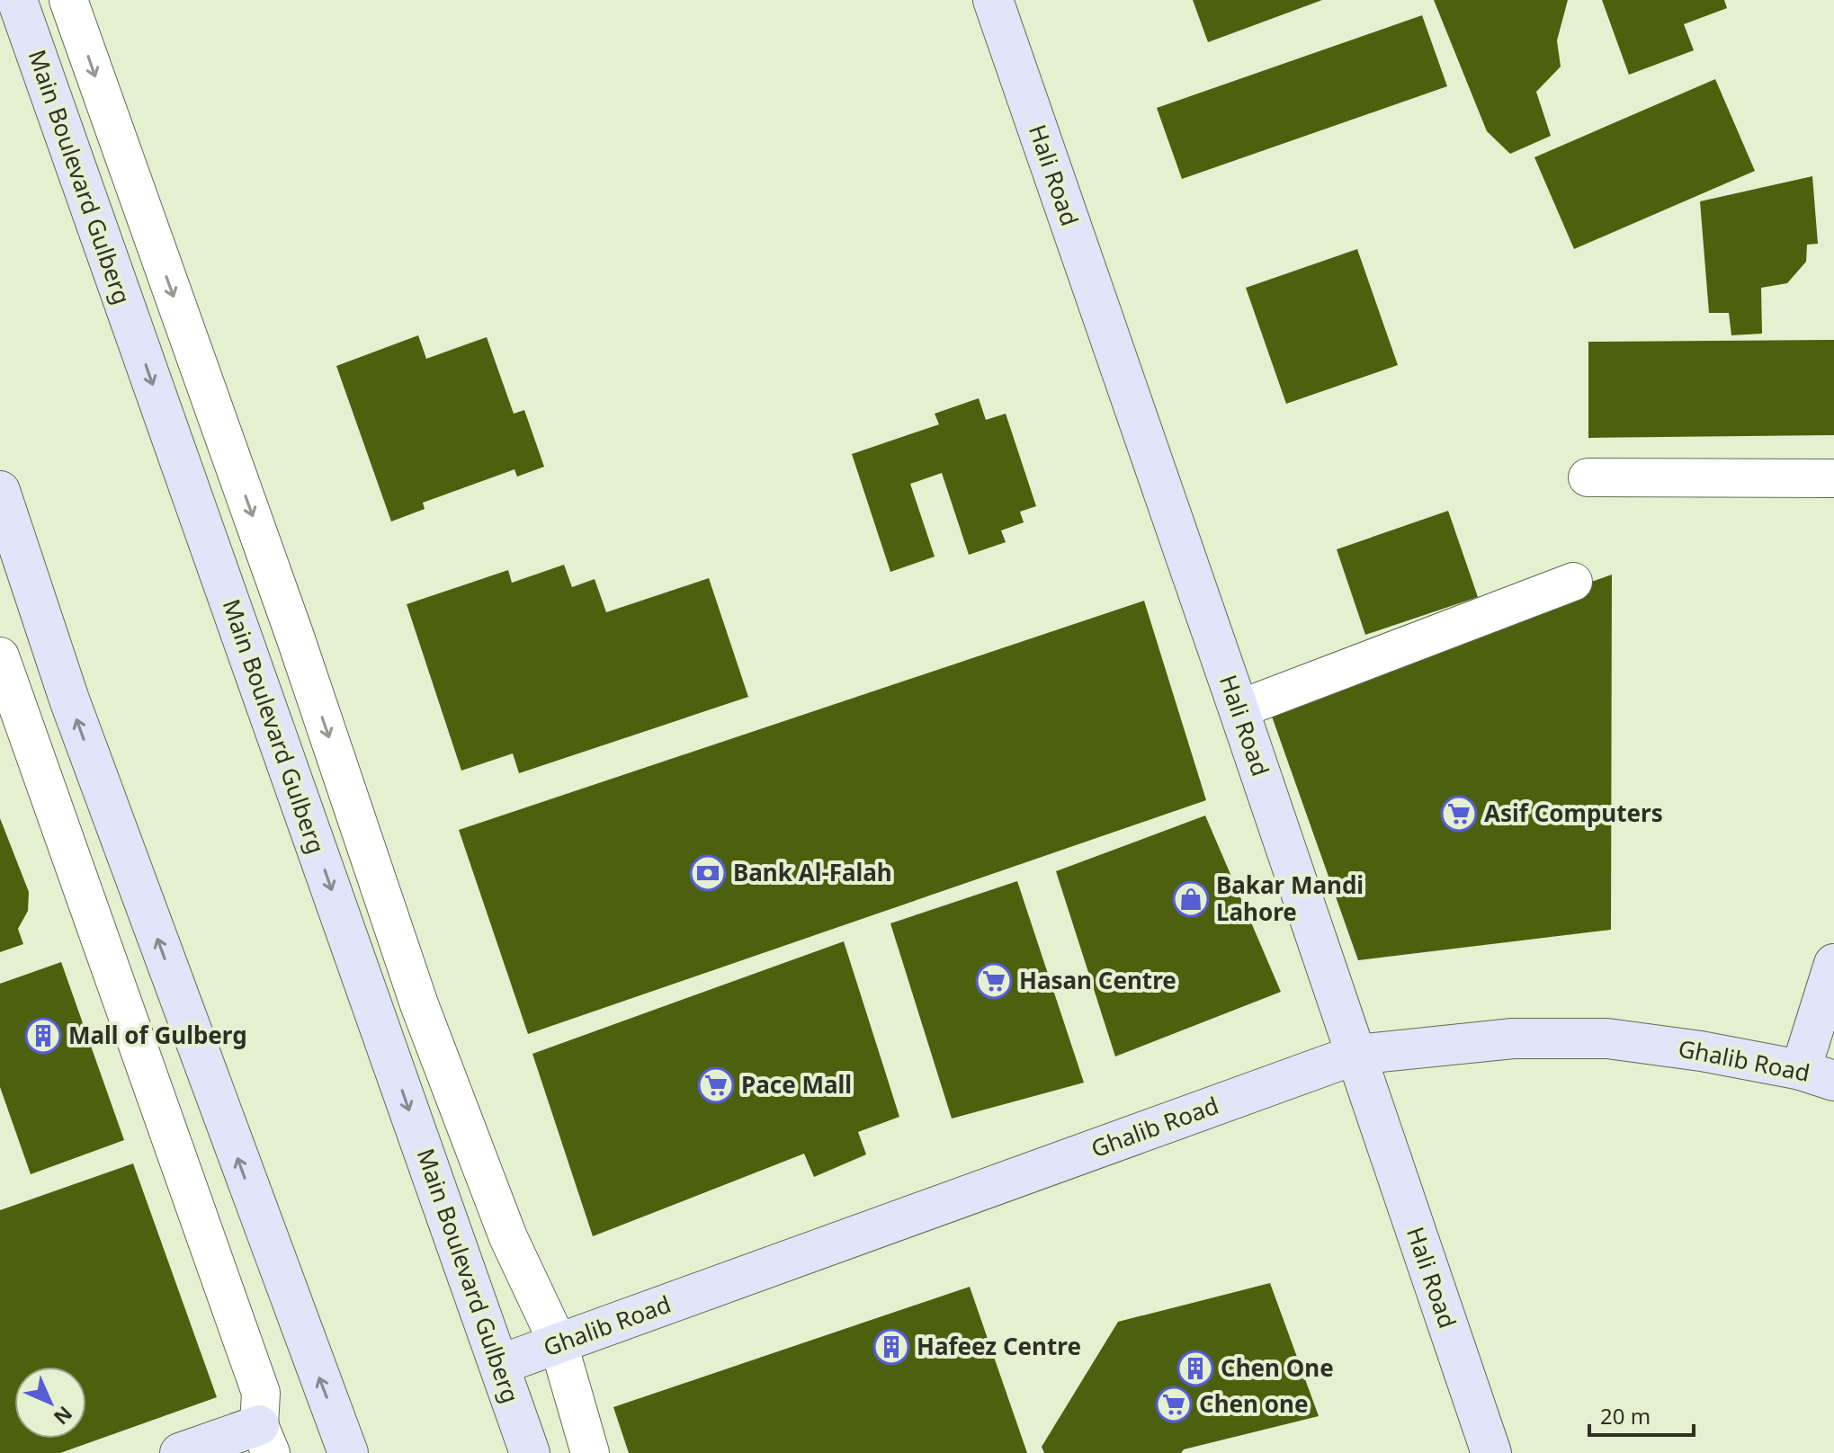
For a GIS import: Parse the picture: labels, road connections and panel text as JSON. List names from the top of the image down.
{
  "streets": {
    "street": ["Hali Road", "Main Boulevard Gulberg", "Ghalib Road"]
  },
  "crossings": [
    ["Hali Road", "Ghalib Road"],
    ["Main Boulevard Gulberg", "Ghalib Road"]
  ],
  "places": {
    "supermarket": [
      "Asif Computers",
      "Hasan Centre",
      "Pace Mall",
      "Chen one"
    ],
    "bank": ["Bank Al-Falah"],
    "shop": ["Bakar Mandi Lahore"],
    "building": ["Mall of Gulberg", "Hafeez Centre", "Chen One"]
  },
  "scale_bar": "20 m",
  "north": "bottom right"
}
